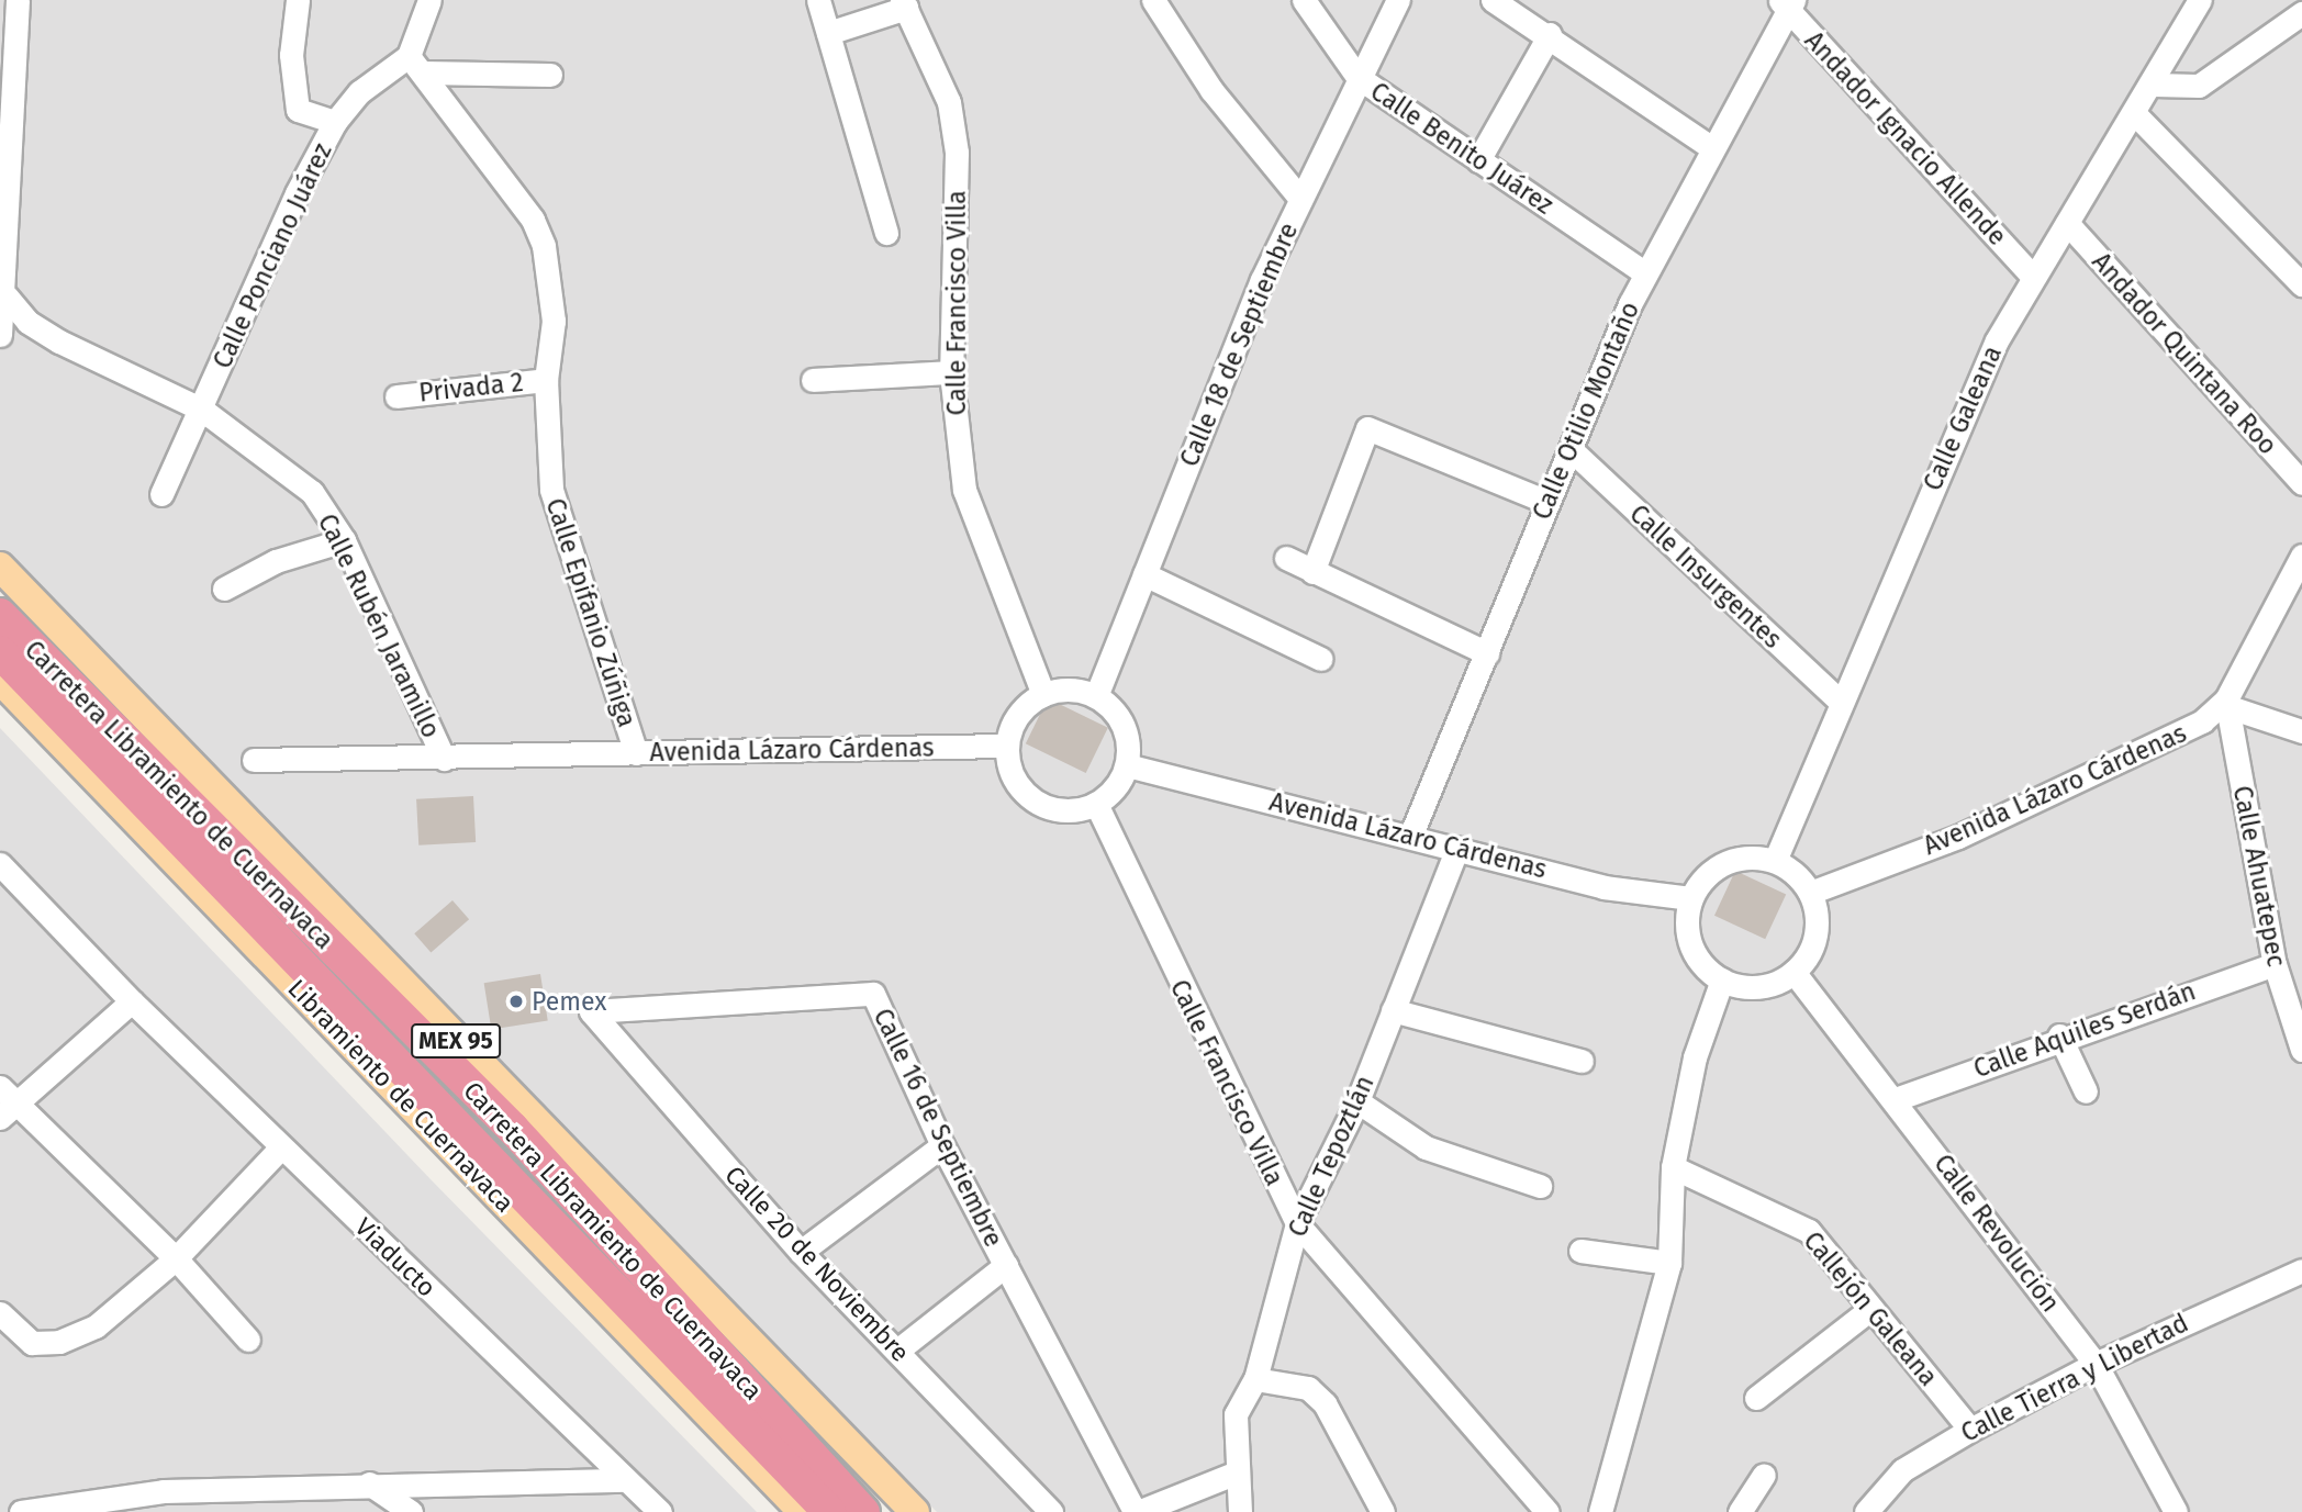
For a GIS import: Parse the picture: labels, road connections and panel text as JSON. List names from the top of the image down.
{
  "streets": {
    "highway": ["Carretera Libramiento de Cuernavaca", "MEX 95"],
    "main road": ["Libramiento de Cuernavaca"],
    "street": [
      "Andador Ignacio Allende",
      "Calle Benito Juárez",
      "Calle Ponciano Juárez",
      "Calle Francisco Villa",
      "Calle 18 de Septiembre",
      "Andador Quintana Roo",
      "Privada 2",
      "Calle Otilio Montaño",
      "Calle Galeana",
      "Calle Insurgentes",
      "Calle Epifanio Zúñiga",
      "Calle Rubén Jaramillo",
      "Avenida Lázaro Cárdenas",
      "Calle Ahuatepec",
      "Calle Aquiles Serdán",
      "Calle 16 de Septiembre",
      "Calle Tepoztlán",
      "Calle Revolución",
      "Viaducto",
      "Calle 20 de Noviembre",
      "Callejón Galeana",
      "Calle Tierra y Libertad"
    ]
  },
  "crossings": [
    ["Andador Ignacio Allende", "Calle Otilio Montaño"],
    ["Andador Ignacio Allende", "Calle Galeana"],
    ["Calle Benito Juárez", "Calle 18 de Septiembre"],
    ["Calle Benito Juárez", "Calle Otilio Montaño"],
    ["Calle Ponciano Juárez", "Calle Epifanio Zúñiga"],
    ["Calle Ponciano Juárez", "Calle Rubén Jaramillo"],
    ["Calle Francisco Villa", "Calle 18 de Septiembre"],
    ["Calle Francisco Villa", "Avenida Lázaro Cárdenas"],
    ["Calle Francisco Villa", "Calle Tepoztlán"],
    ["Calle 18 de Septiembre", "Avenida Lázaro Cárdenas"],
    ["Andador Quintana Roo", "Calle Galeana"],
    ["Privada 2", "Calle Epifanio Zúñiga"],
    ["Calle Otilio Montaño", "Calle Insurgentes"],
    ["Calle Otilio Montaño", "Avenida Lázaro Cárdenas"],
    ["Calle Galeana", "Calle Insurgentes"],
    ["Calle Galeana", "Avenida Lázaro Cárdenas"],
    ["Calle Galeana", "Calle Revolución"],
    ["Calle Epifanio Zúñiga", "Avenida Lázaro Cárdenas"],
    ["Calle Rubén Jaramillo", "Avenida Lázaro Cárdenas"],
    ["Avenida Lázaro Cárdenas", "Calle Ahuatepec"],
    ["Avenida Lázaro Cárdenas", "Calle Tepoztlán"],
    ["Avenida Lázaro Cárdenas", "Calle Revolución"],
    ["Calle Ahuatepec", "Calle Aquiles Serdán"],
    ["Calle Aquiles Serdán", "Calle Revolución"],
    ["Calle 16 de Septiembre", "Calle 20 de Noviembre"],
    ["Calle Revolución", "Calle Tierra y Libertad"],
    ["Callejón Galeana", "Calle Tierra y Libertad"]
  ],
  "places": ["Pemex"]
}
